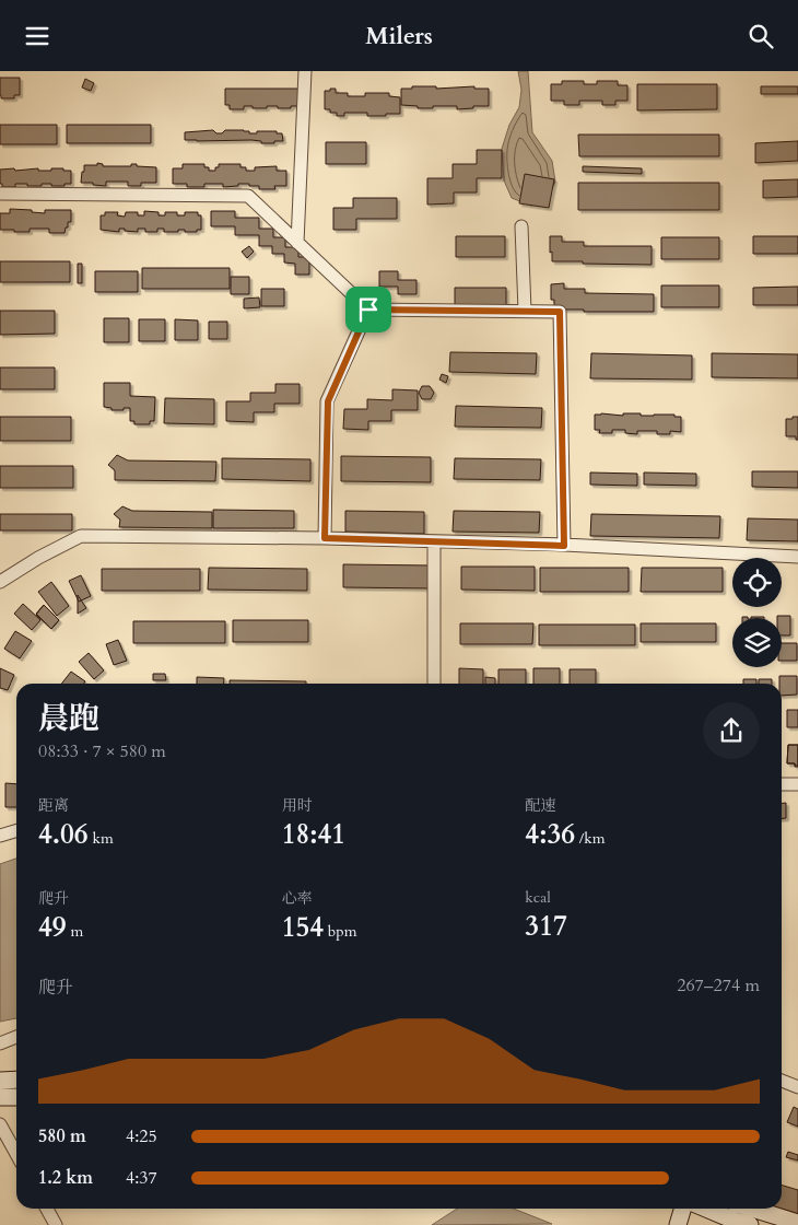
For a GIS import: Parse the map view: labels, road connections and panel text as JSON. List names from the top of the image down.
{
  "page": {
    "header": "Milers",
    "heading": ["晨跑", "08:33 · 7 × 580 m"],
    "stats": [
      ["距离", "4.06 km"],
      ["用时", "18:41"],
      ["配速", "4:36 /km"],
      ["爬升", "49 m"],
      ["心率", "154 bpm"],
      ["kcal", "317"]
    ],
    "chart": ["爬升", "267–274 m"],
    "list": [
      {
        "name": "580 m",
        "note": "4:25"
      },
      {
        "name": "1.2 km",
        "note": "4:37"
      }
    ]
  }
}
